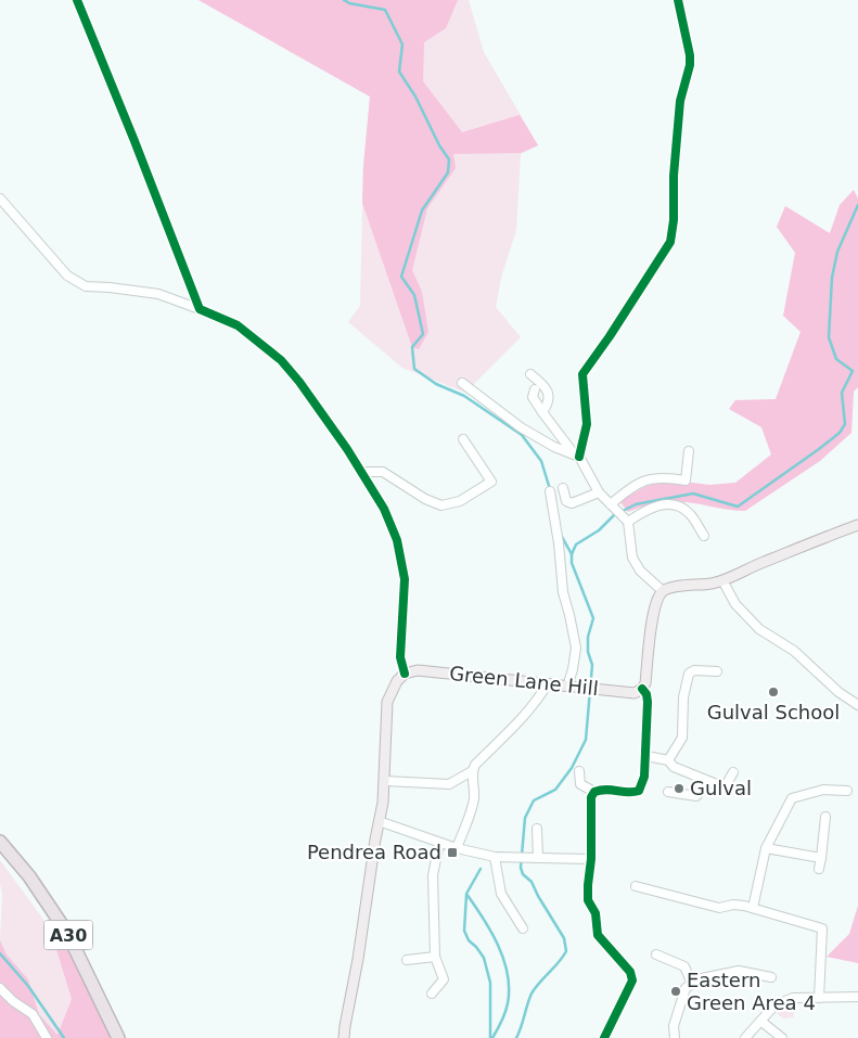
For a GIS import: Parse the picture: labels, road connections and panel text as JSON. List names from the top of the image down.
{
  "streets": {
    "highway": ["A30"],
    "main road": ["Green Lane Hill"]
  },
  "places": {
    "other": ["Gulval School", "Gulval", "Eastern Green Area 4"],
    "transit": ["Pendrea Road"]
  }
}
